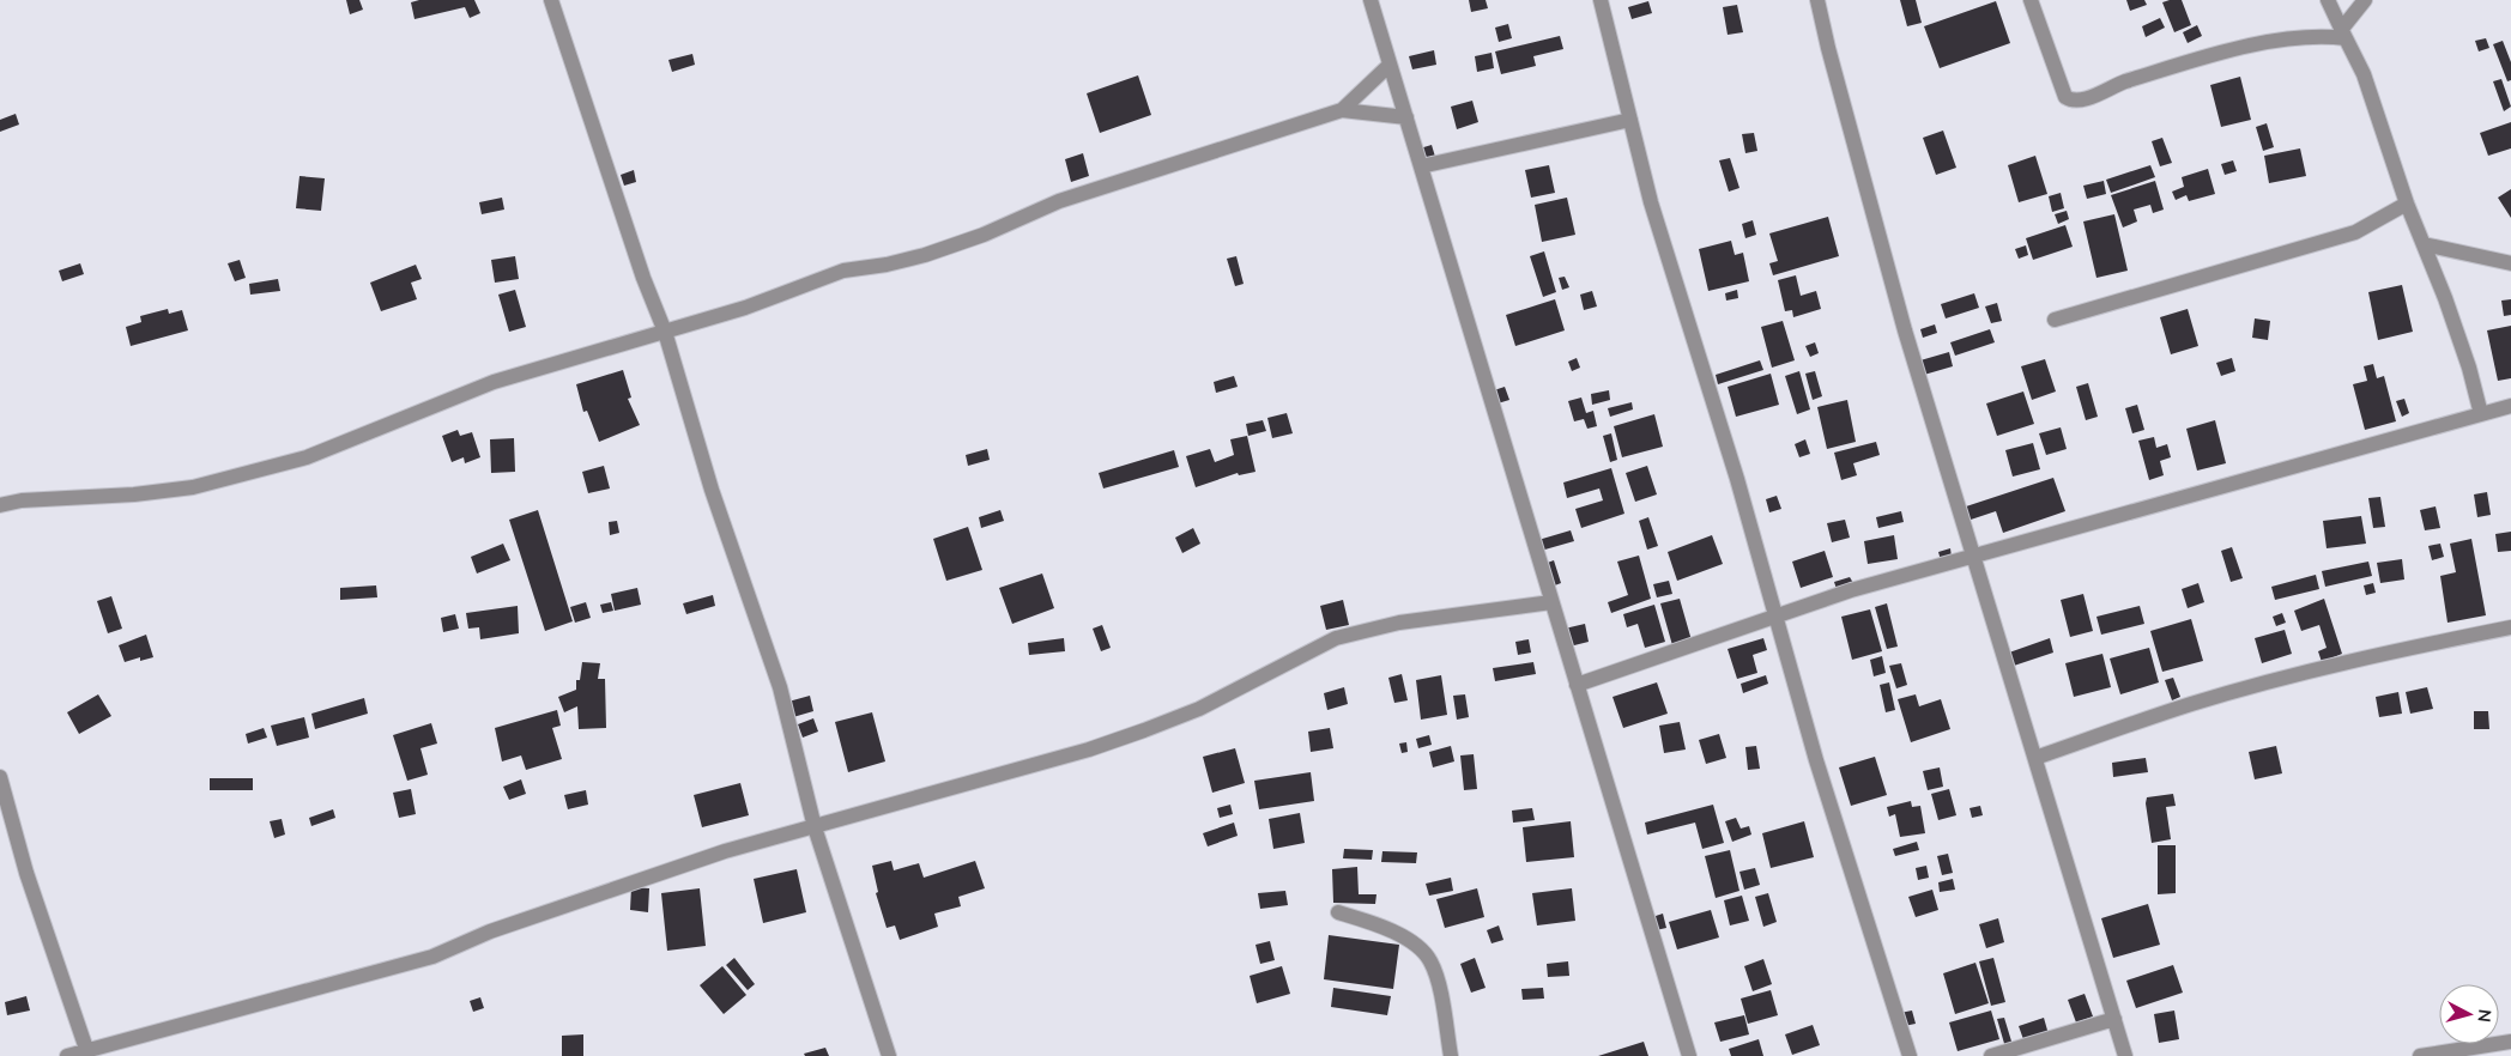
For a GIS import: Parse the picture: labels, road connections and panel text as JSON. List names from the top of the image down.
{
  "north": "right"
}
